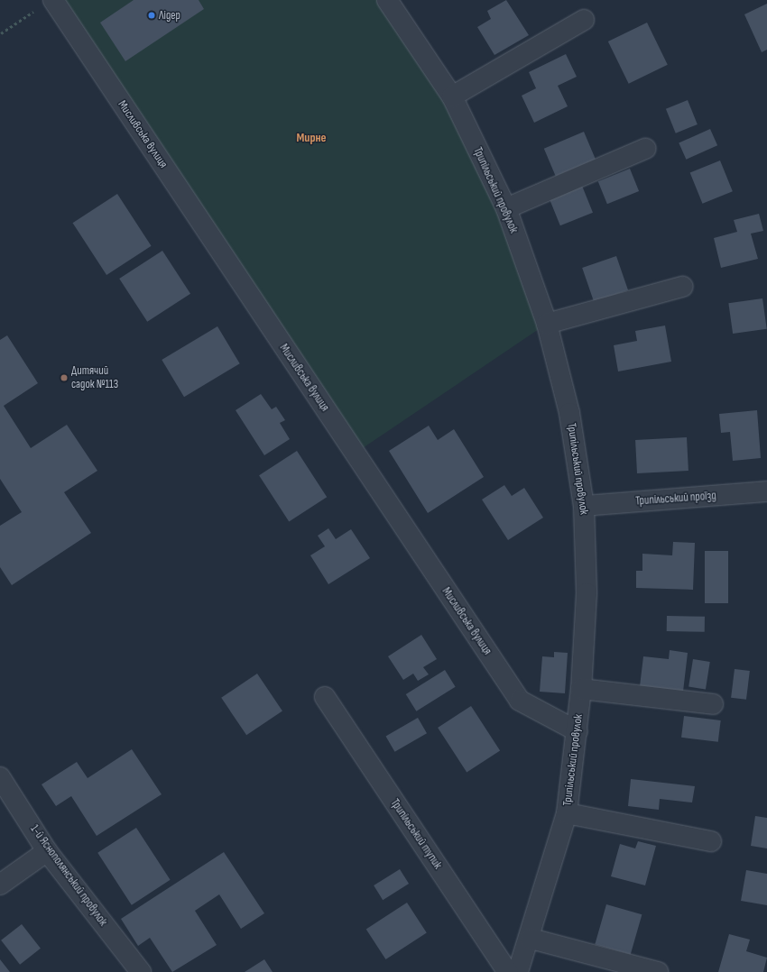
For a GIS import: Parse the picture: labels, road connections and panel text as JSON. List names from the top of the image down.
{
  "streets": {
    "street": [
      "Мисливська вулиця",
      "Трипільський провулок",
      "Трипільський проїзд",
      "Трипільський тупик",
      "1-й Яснополянський провулок"
    ]
  },
  "crossings": [
    ["Мисливська вулиця", "Трипільський провулок"],
    ["Трипільський провулок", "Трипільський проїзд"]
  ],
  "districts": ["Мирне"],
  "places": ["Лідер", "Дитячий садок №113"]
}
